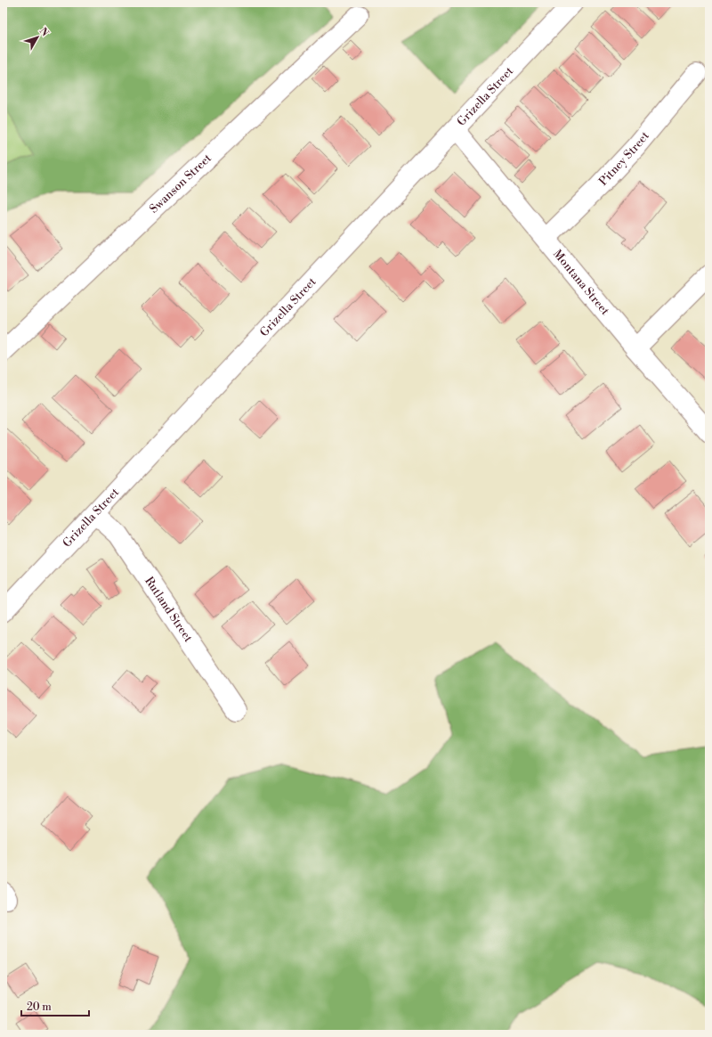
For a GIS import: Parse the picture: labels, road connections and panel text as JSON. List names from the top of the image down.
{
  "streets": {
    "street": [
      "Grizella Street",
      "Pitney Street",
      "Swanson Street",
      "Montana Street",
      "Rutland Street"
    ]
  },
  "crossings": [
    ["Grizella Street", "Montana Street"],
    ["Grizella Street", "Rutland Street"],
    ["Pitney Street", "Montana Street"]
  ],
  "scale_bar": "20 m",
  "north": "top right"
}
